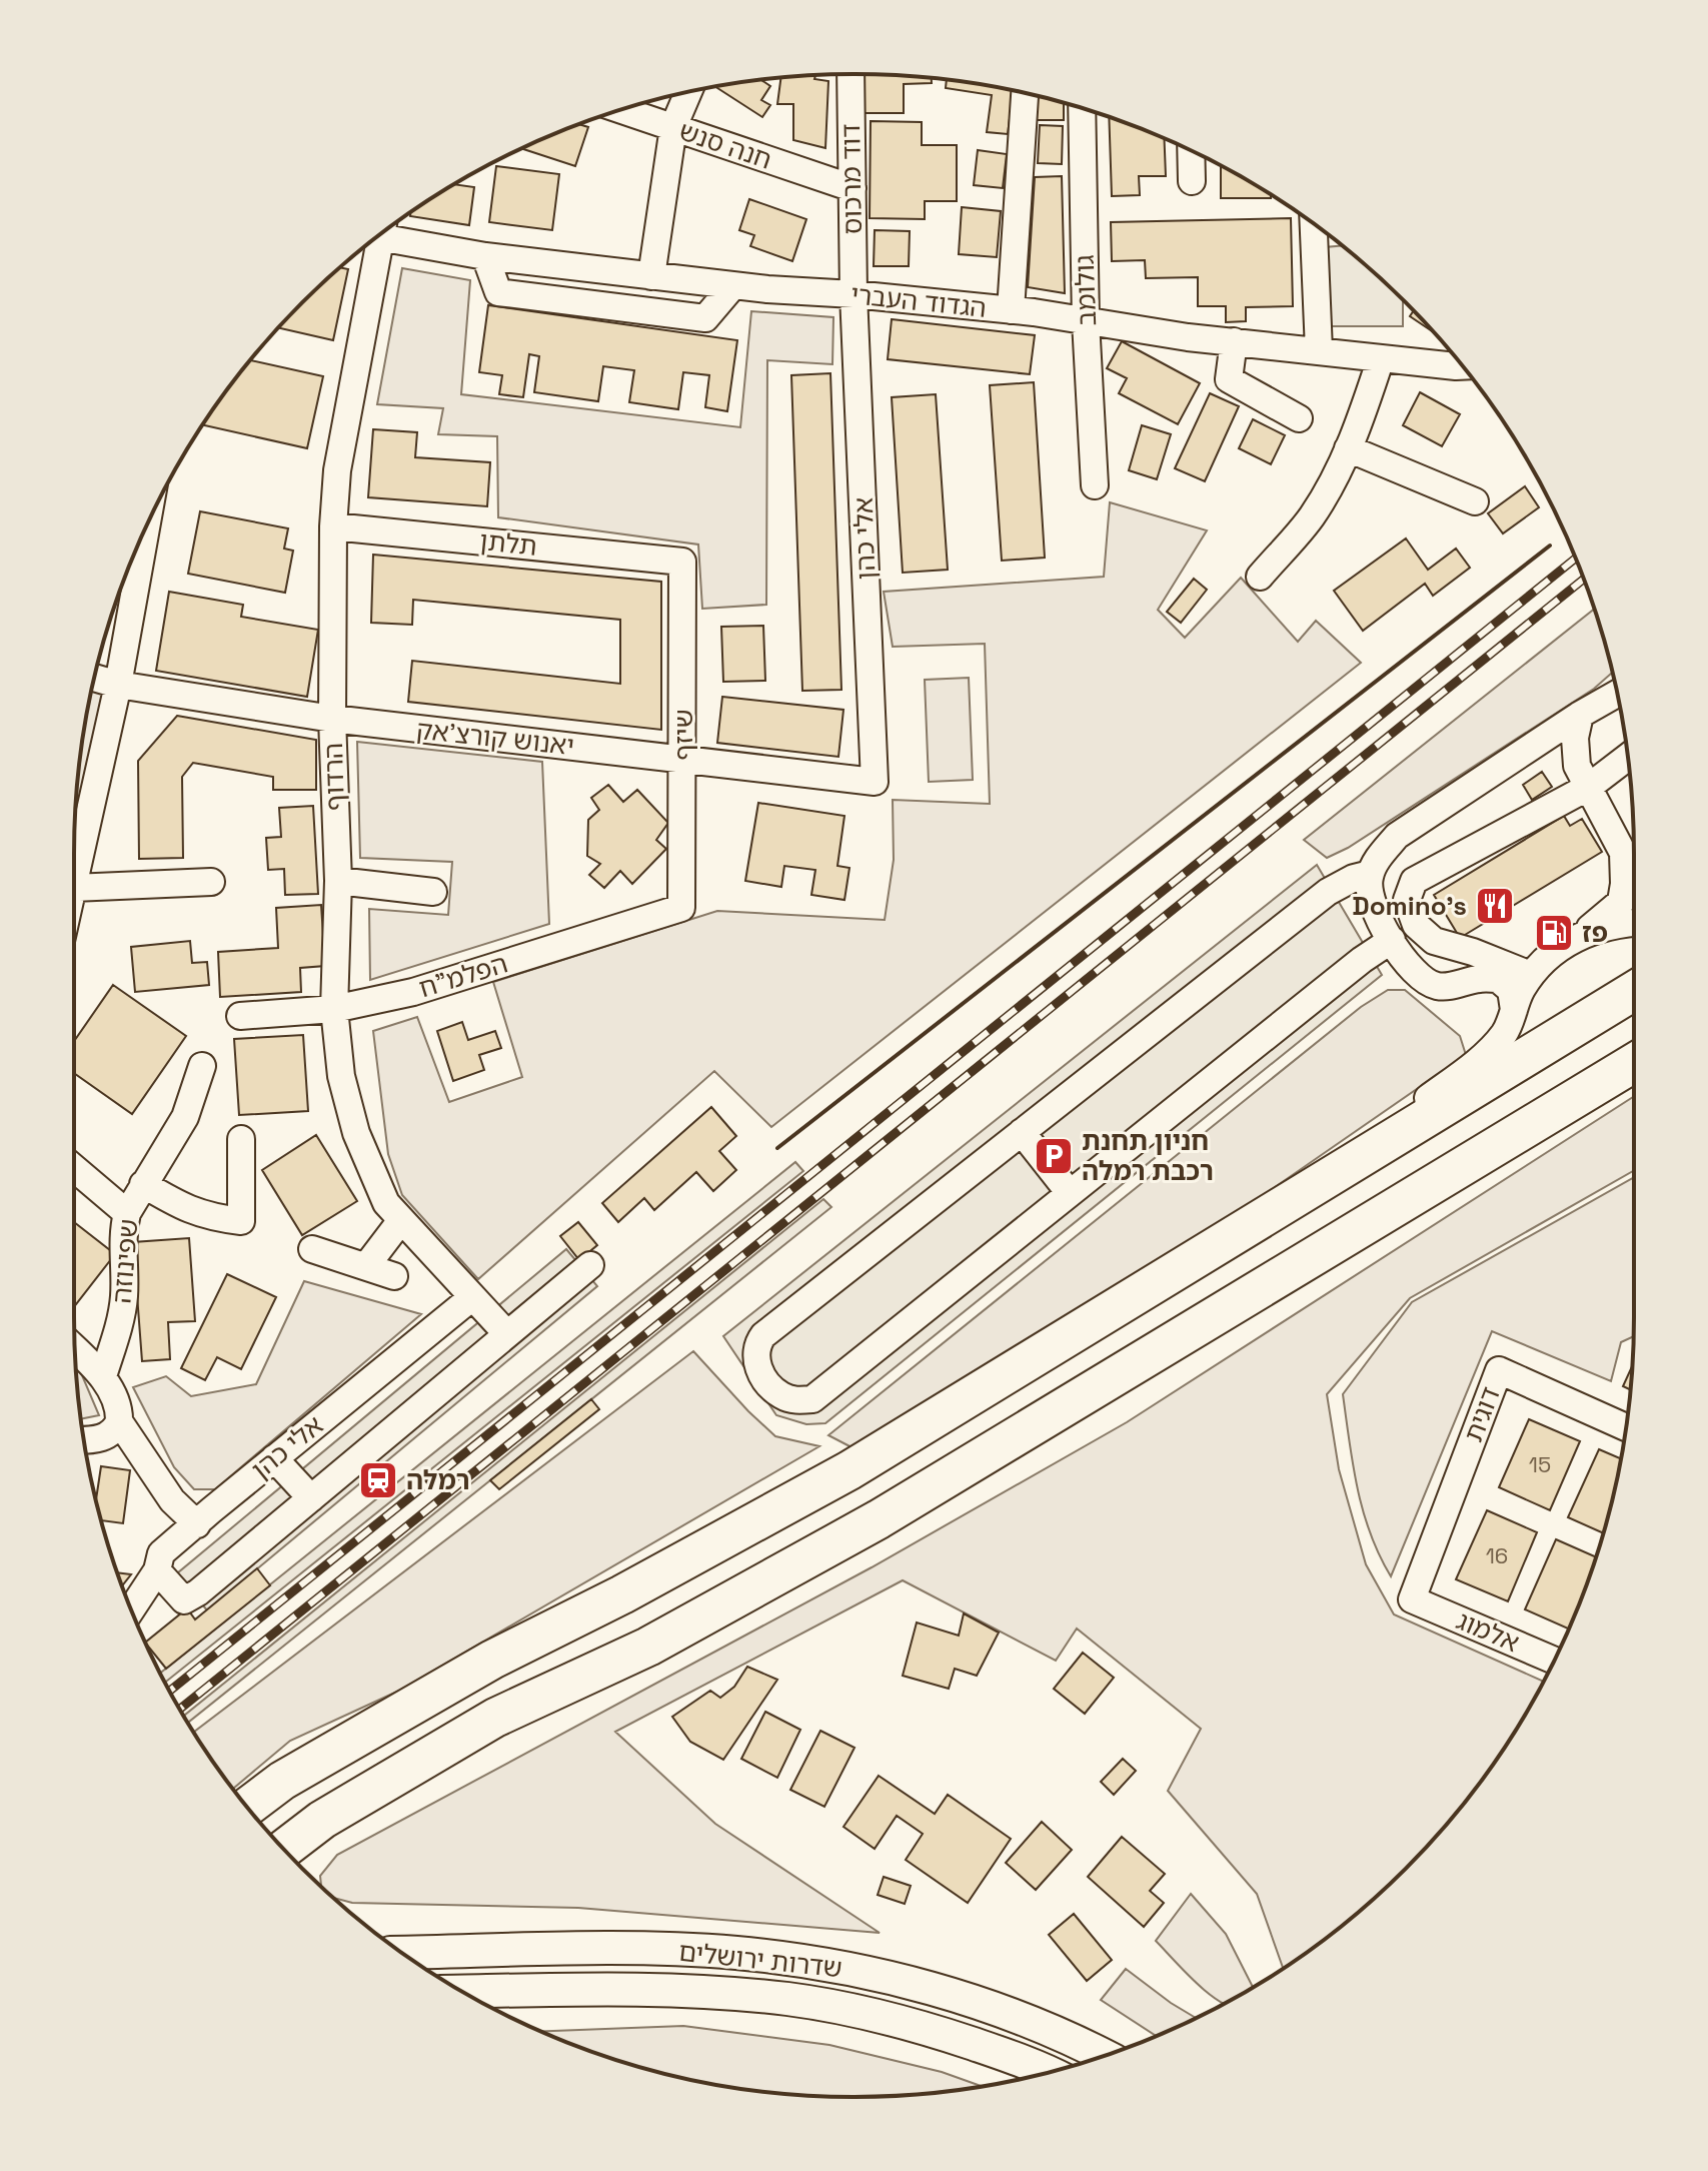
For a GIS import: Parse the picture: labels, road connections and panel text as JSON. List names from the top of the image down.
{
  "streets": {
    "main road": ["שדרות ירושלים"],
    "street": [
      "חנה סנש",
      "דוד מרכוס",
      "גולומב",
      "הגדוד העברי",
      "אלי כהן",
      "תלתן",
      "שיזף",
      "יאנוש קורצ'אק",
      "הרדוף",
      "הפלמ\"ח",
      "שפינוזה",
      "דוגית",
      "אלמוג"
    ]
  },
  "crossings": [
    ["חנה סנש", "דוד מרכוס"],
    ["דוד מרכוס", "הגדוד העברי"],
    ["דוד מרכוס", "אלי כהן"],
    ["גולומב", "הגדוד העברי"],
    ["הגדוד העברי", "אלי כהן"],
    ["אלי כהן", "יאנוש קורצ'אק"],
    ["אלי כהן", "הרדוף"],
    ["תלתן", "שיזף"],
    ["תלתן", "הרדוף"],
    ["שיזף", "יאנוש קורצ'אק"],
    ["שיזף", "הפלמ\"ח"],
    ["יאנוש קורצ'אק", "הרדוף"],
    ["הרדוף", "הפלמ\"ח"],
    ["דוגית", "אלמוג"]
  ],
  "places": {
    "restaurant": ["Domino's"],
    "fuel station": ["פז"],
    "parking": ["חניון תחנת רכבת רמלה"],
    "station": ["רמלה"]
  },
  "house_numbers": ["15", "16"]
}
